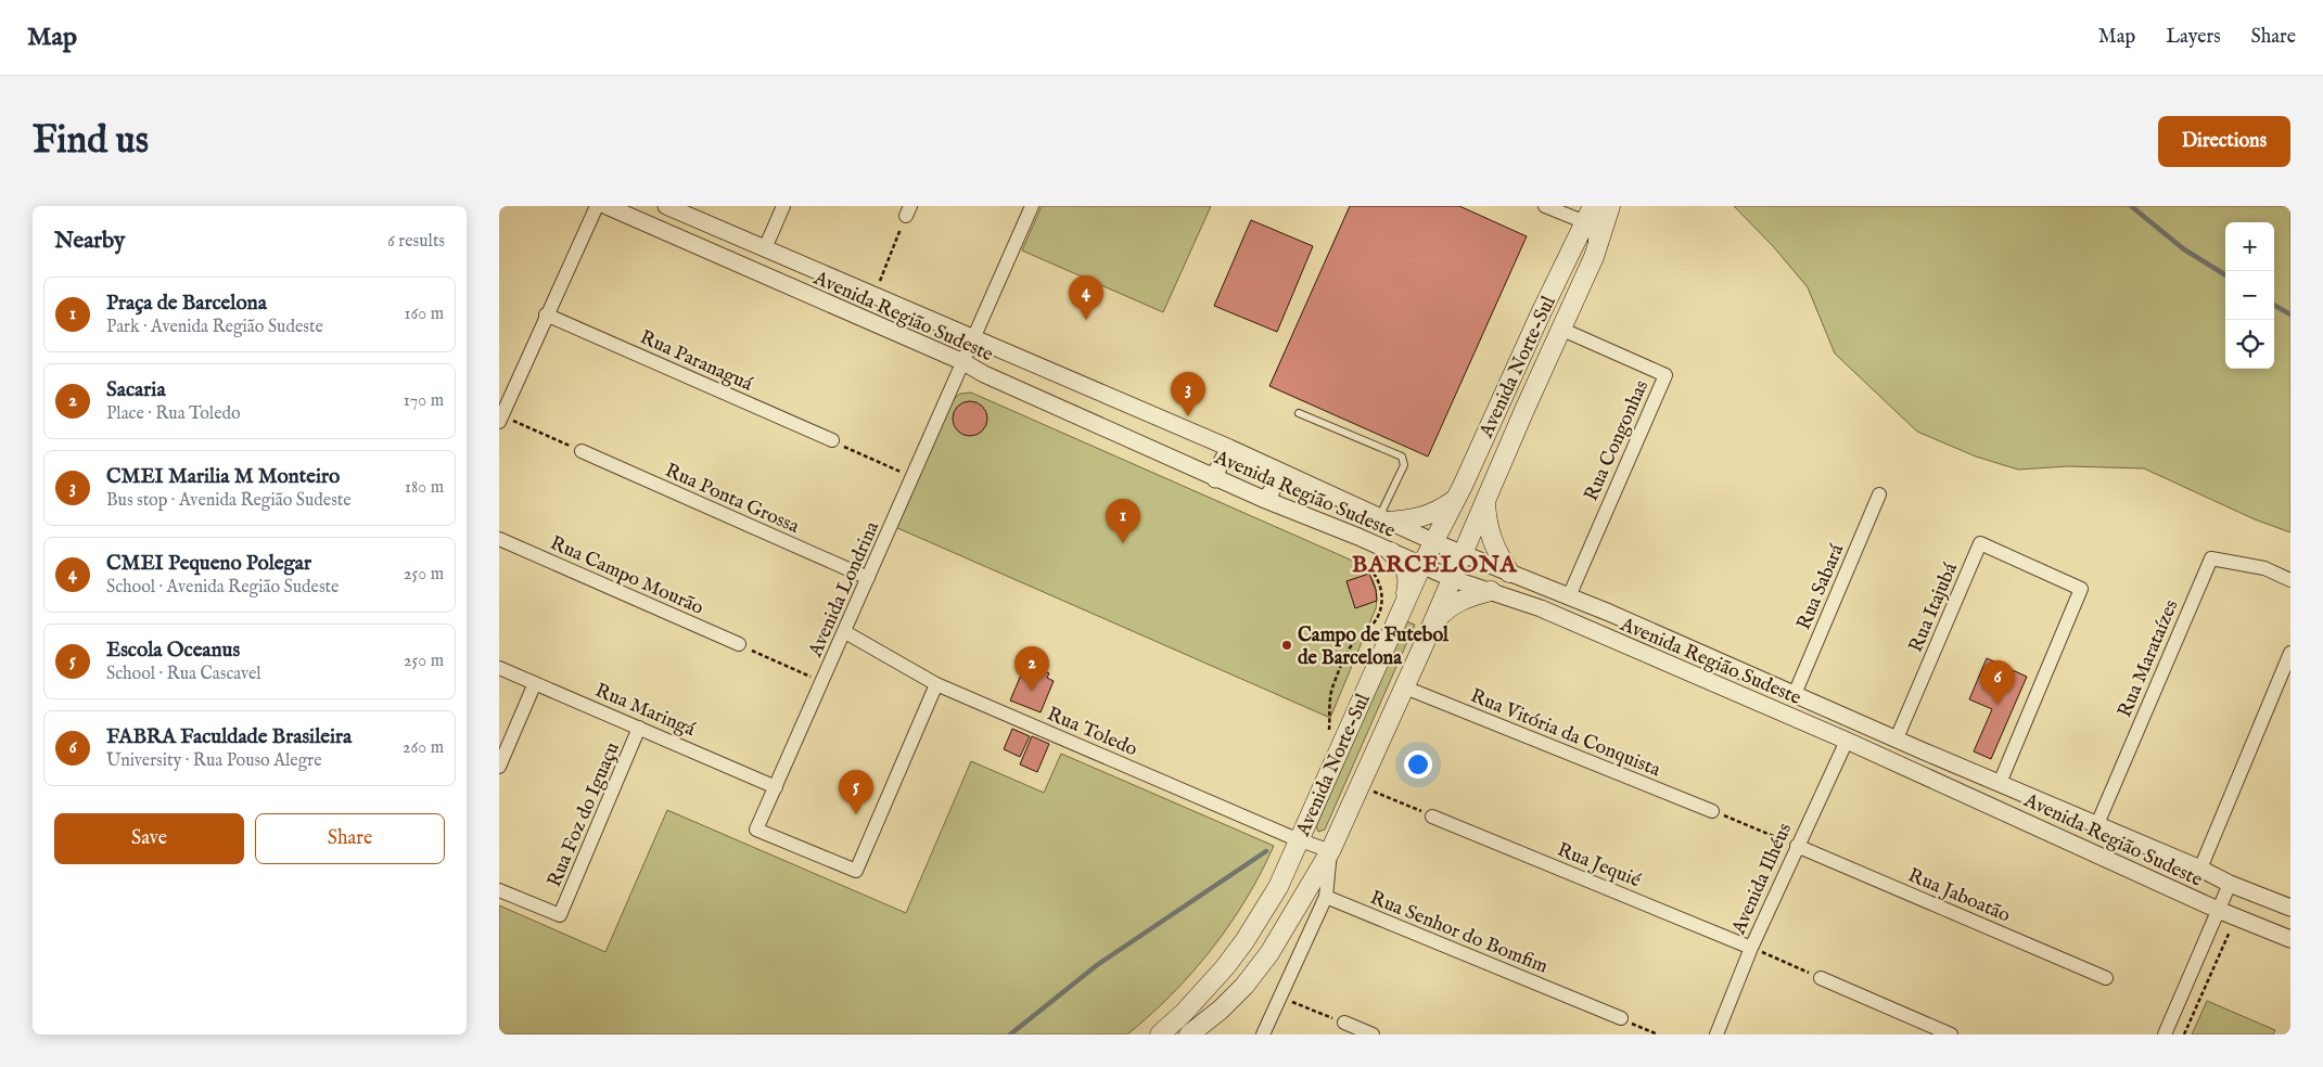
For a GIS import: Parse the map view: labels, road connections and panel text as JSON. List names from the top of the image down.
{
  "streets": {
    "main road": ["Avenida Norte-Sul"],
    "street": [
      "Avenida Região Sudeste",
      "Rua Paranaguá",
      "Rua Congonhas",
      "Rua Ponta Grossa",
      "Rua Campo Mourão",
      "Rua Sabará",
      "Avenida Londrina",
      "Rua Itajubá",
      "Rua Marataízes",
      "Rua Maringá",
      "Rua Toledo",
      "Rua Vitória da Conquista",
      "Rua Foz do Iguaçu",
      "Rua Jequié",
      "Avenida Ilhéus",
      "Rua Jaboatão",
      "Rua Senhor do Bomfim"
    ]
  },
  "crossings": [
    ["Avenida Região Sudeste", "Avenida Norte-Sul"],
    ["Avenida Região Sudeste", "Rua Congonhas"],
    ["Avenida Região Sudeste", "Rua Sabará"],
    ["Avenida Região Sudeste", "Avenida Londrina"],
    ["Avenida Região Sudeste", "Rua Itajubá"],
    ["Avenida Região Sudeste", "Rua Marataízes"],
    ["Avenida Região Sudeste", "Avenida Ilhéus"],
    ["Avenida Norte-Sul", "Rua Congonhas"],
    ["Avenida Norte-Sul", "Rua Toledo"],
    ["Avenida Norte-Sul", "Rua Vitória da Conquista"],
    ["Rua Ponta Grossa", "Avenida Londrina"],
    ["Avenida Londrina", "Rua Maringá"],
    ["Avenida Londrina", "Rua Toledo"],
    ["Rua Maringá", "Rua Foz do Iguaçu"],
    ["Rua Jequié", "Avenida Ilhéus"],
    ["Avenida Ilhéus", "Rua Jaboatão"]
  ],
  "districts": ["BARCELONA"],
  "places": ["Campo de Futebol de Barcelona"],
  "page": {
    "header": "Map",
    "nav": ["Map", "Layers", "Share"],
    "buttons": [
      "Directions",
      ["Save", "Share"]
    ],
    "title": "Find us",
    "heading": ["Nearby", "6 results"],
    "map_buttons": ["+", "−"],
    "pins": [
      "4",
      "3",
      "1",
      "2",
      "6",
      "5"
    ],
    "list": [
      {
        "mark": "1",
        "name": "Praça de Barcelona",
        "note": "Park · Avenida Região Sudeste",
        "value": "160 m"
      },
      {
        "mark": "2",
        "name": "Sacaria",
        "note": "Place · Rua Toledo",
        "value": "170 m"
      },
      {
        "mark": "3",
        "name": "CMEI Marilia M Monteiro",
        "note": "Bus stop · Avenida Região Sudeste",
        "value": "180 m"
      },
      {
        "mark": "4",
        "name": "CMEI Pequeno Polegar",
        "note": "School · Avenida Região Sudeste",
        "value": "250 m"
      },
      {
        "mark": "5",
        "name": "Escola Oceanus",
        "note": "School · Rua Cascavel",
        "value": "250 m"
      },
      {
        "mark": "6",
        "name": "FABRA Faculdade Brasileira",
        "note": "University · Rua Pouso Alegre",
        "value": "260 m"
      }
    ]
  }
}
